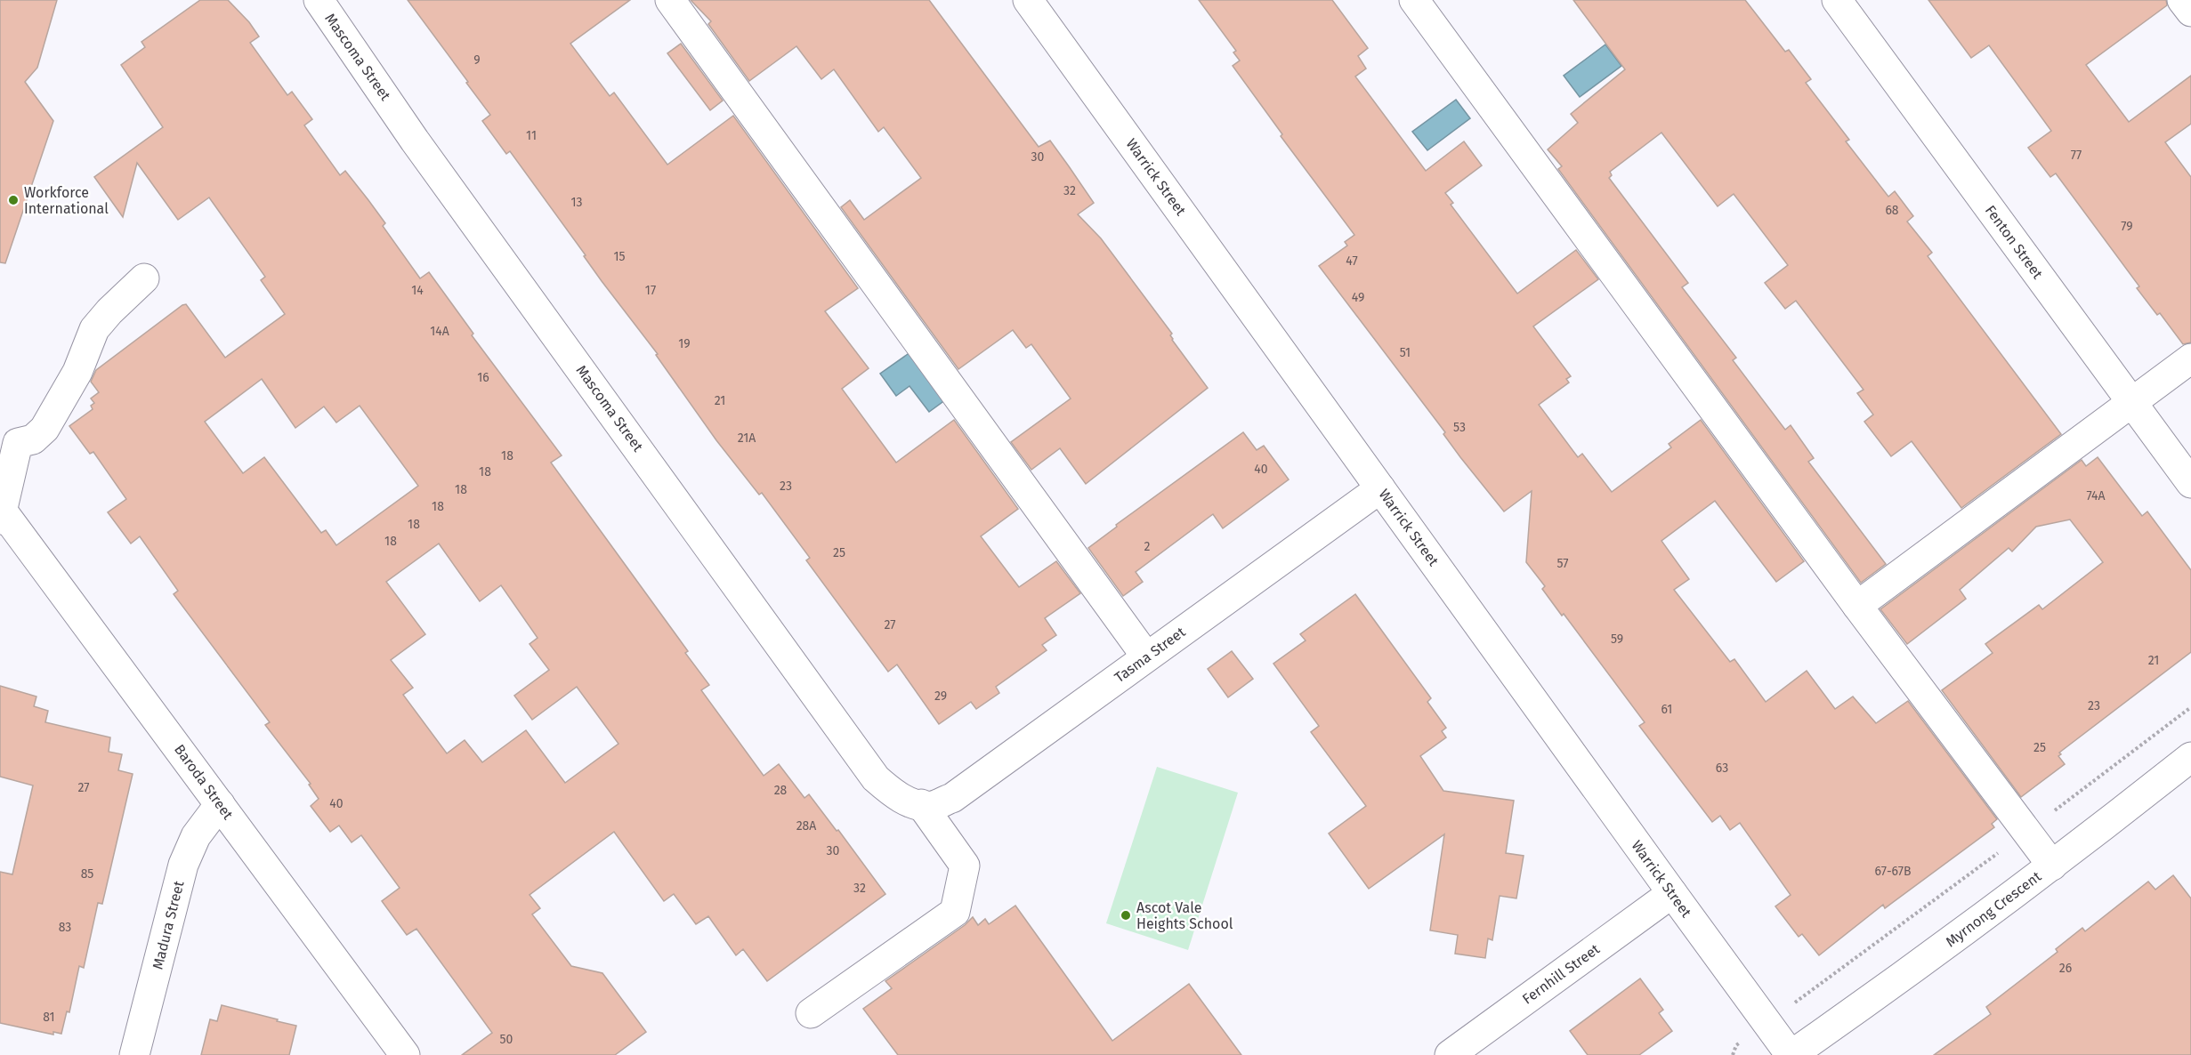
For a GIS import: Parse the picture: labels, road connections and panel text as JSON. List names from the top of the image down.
{
  "streets": {
    "street": [
      "Mascoma Street",
      "Warrick Street",
      "Fenton Street",
      "Tasma Street",
      "Baroda Street",
      "Myrnong Crescent",
      "Madura Street",
      "Fernhill Street"
    ]
  },
  "crossings": [
    ["Mascoma Street", "Tasma Street"],
    ["Warrick Street", "Tasma Street"],
    ["Warrick Street", "Myrnong Crescent"],
    ["Warrick Street", "Fernhill Street"],
    ["Baroda Street", "Madura Street"]
  ],
  "places": ["Workforce International", "Ascot Vale Heights School"],
  "house_numbers": [
    "9",
    "11",
    "77",
    "30",
    "32",
    "13",
    "68",
    "79",
    "15",
    "47",
    "14",
    "17",
    "49",
    "14A",
    "19",
    "51",
    "16",
    "21",
    "53",
    "21A",
    "18",
    "40",
    "18",
    "23",
    "18",
    "74A",
    "18",
    "18",
    "18",
    "2",
    "25",
    "57",
    "27",
    "59",
    "21",
    "29",
    "23",
    "61",
    "25",
    "63",
    "27",
    "28",
    "40",
    "28A",
    "30",
    "67-67B",
    "85",
    "32",
    "83",
    "26",
    "81",
    "50"
  ]
}
